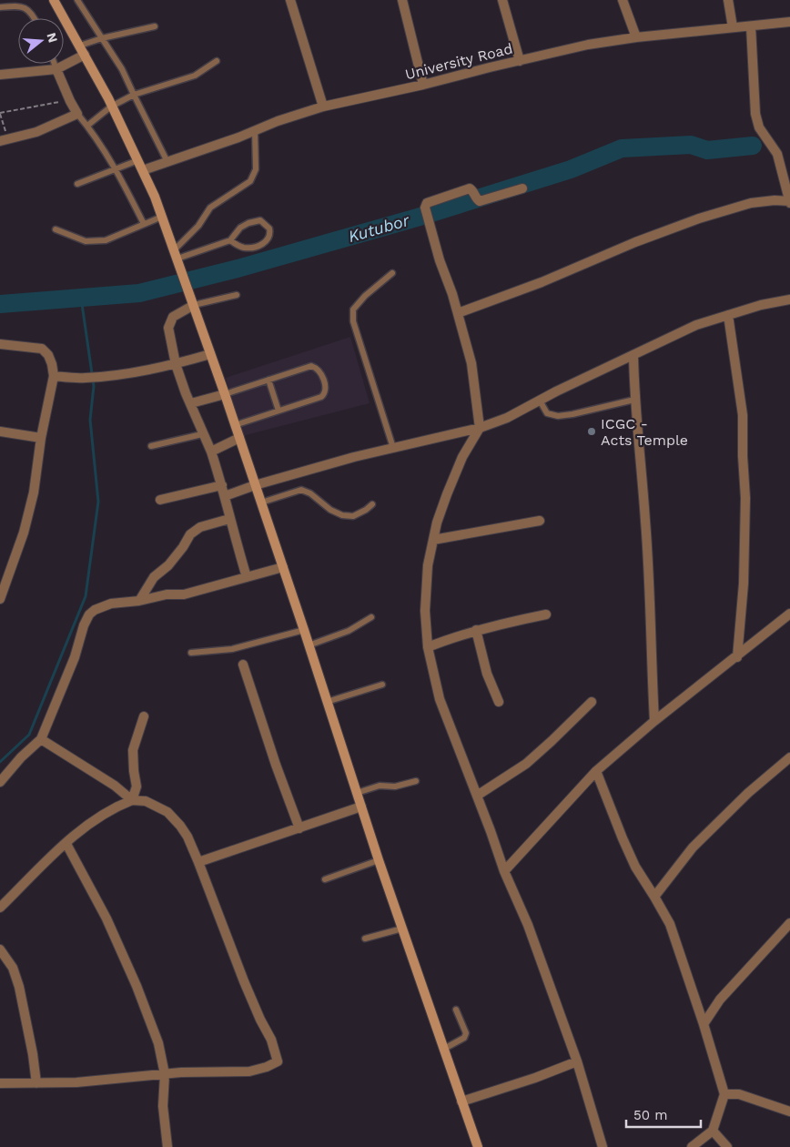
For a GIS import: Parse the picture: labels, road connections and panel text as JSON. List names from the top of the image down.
{
  "streets": {
    "street": ["University Road"]
  },
  "water": ["Kutubor"],
  "places": ["ICGC - Acts Temple"],
  "scale_bar": "50 m",
  "north": "right"
}
